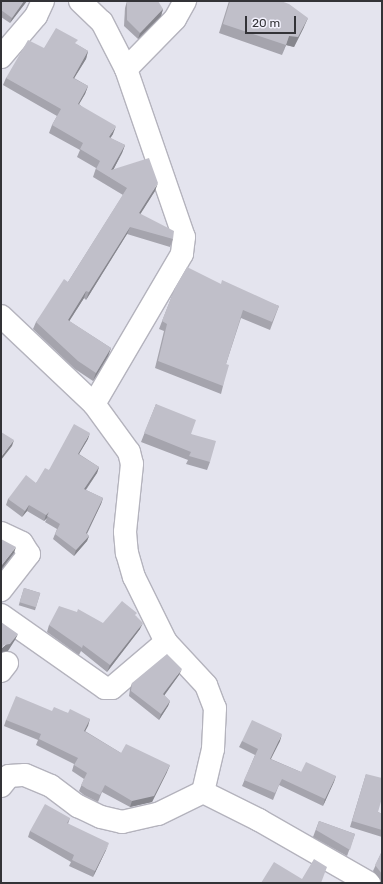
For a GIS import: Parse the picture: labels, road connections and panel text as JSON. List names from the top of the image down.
{
  "scale_bar": "20 m"
}
